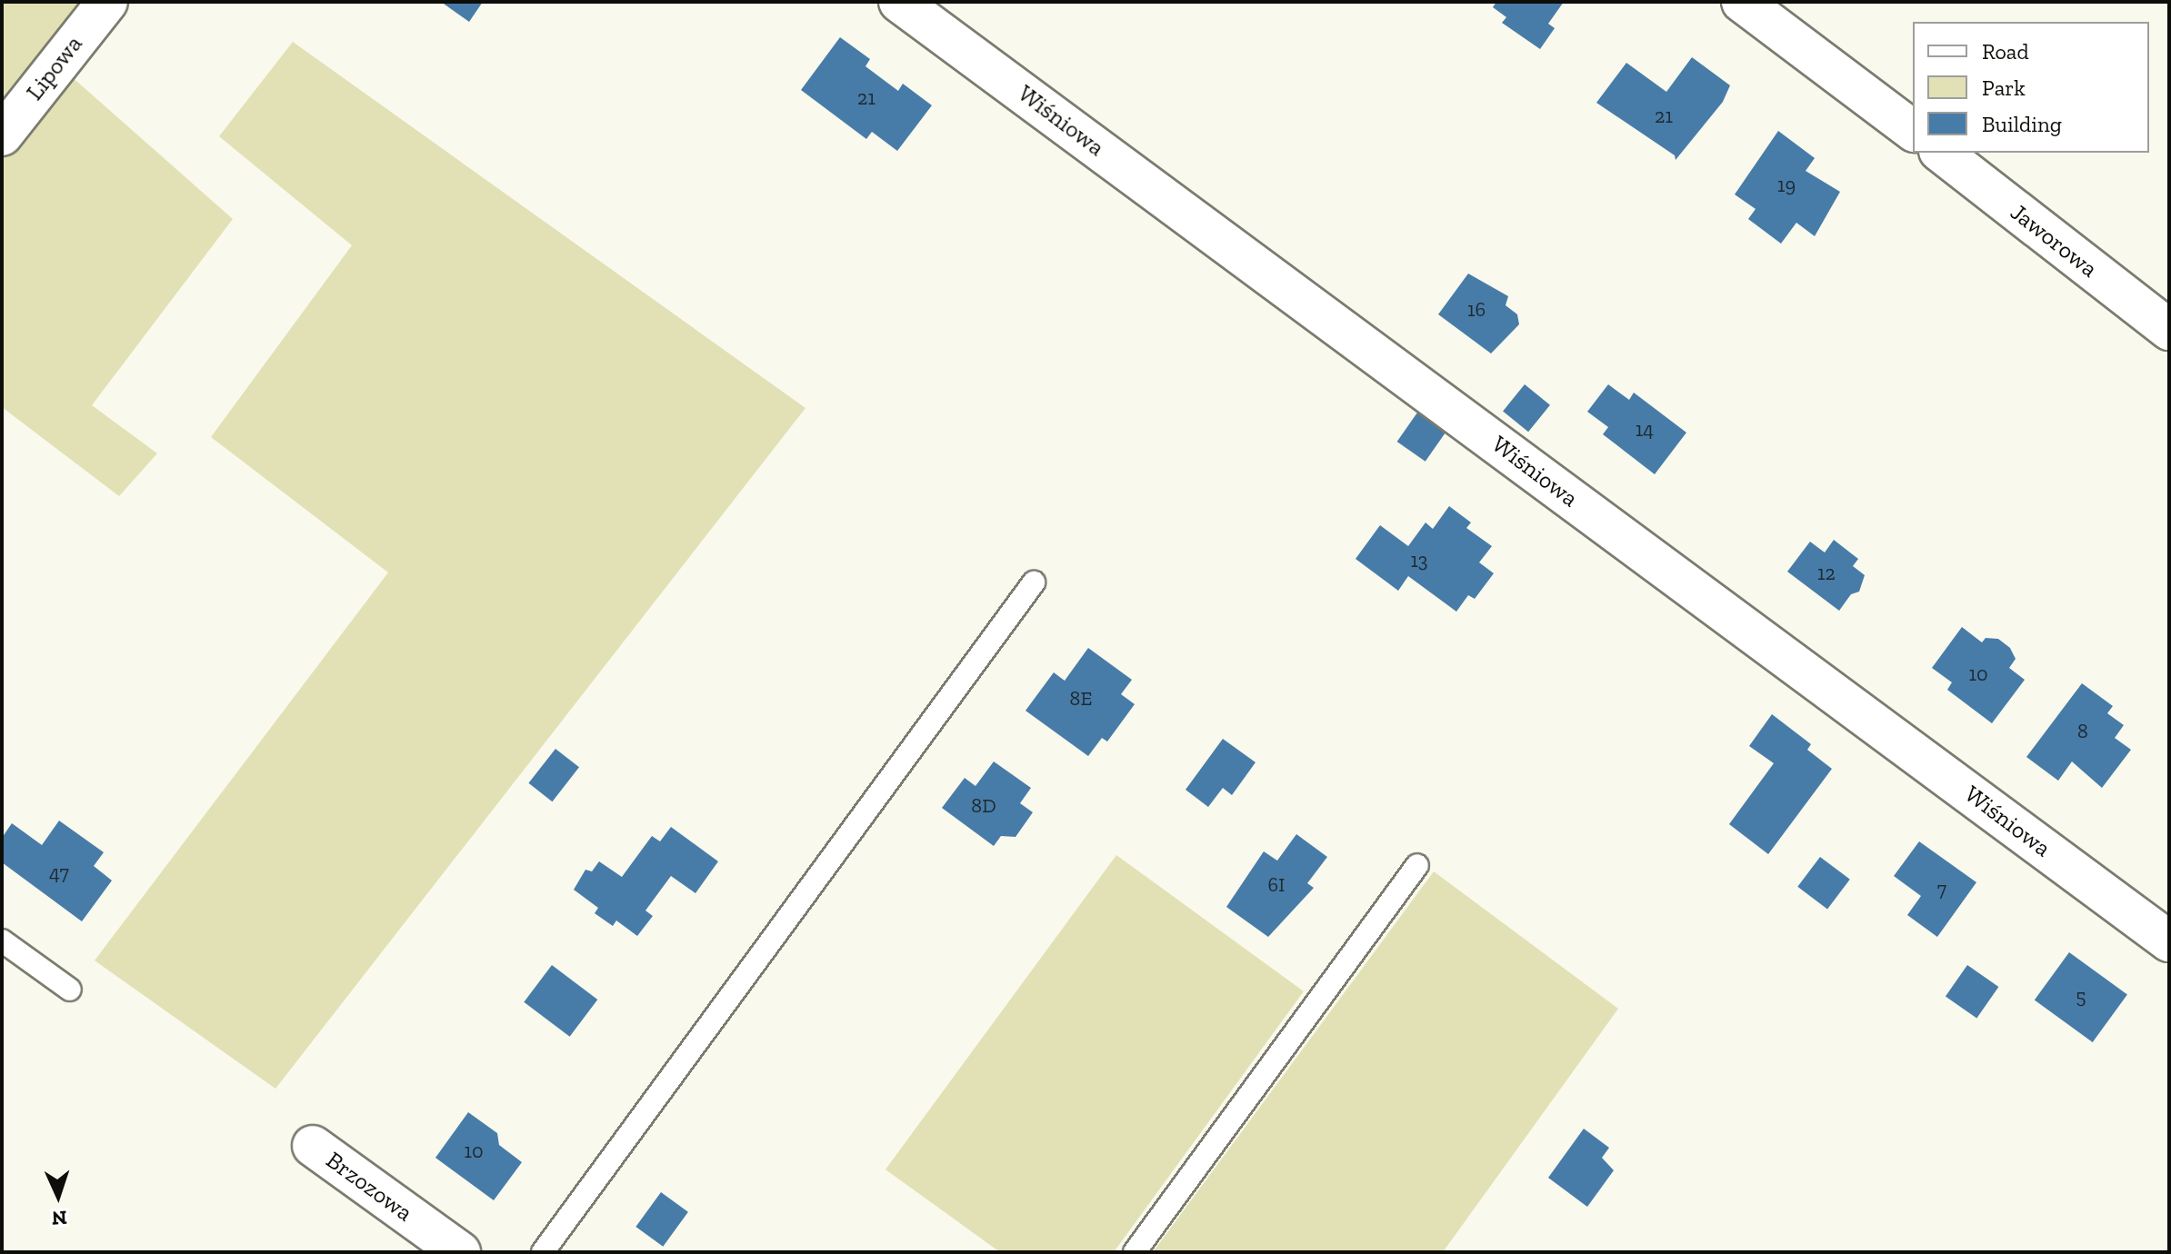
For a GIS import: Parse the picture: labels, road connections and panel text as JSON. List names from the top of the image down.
{
  "streets": {
    "street": [
      "Lipowa",
      "Wiśniowa",
      "Jaworowa",
      "Brzozowa"
    ]
  },
  "house_numbers": [
    "21",
    "21",
    "19",
    "16",
    "14",
    "13",
    "12",
    "10",
    "8E",
    "8",
    "8D",
    "47",
    "6I",
    "7",
    "5",
    "10"
  ],
  "legend": ["Road", "Park", "Building"],
  "north": "bottom"
}
